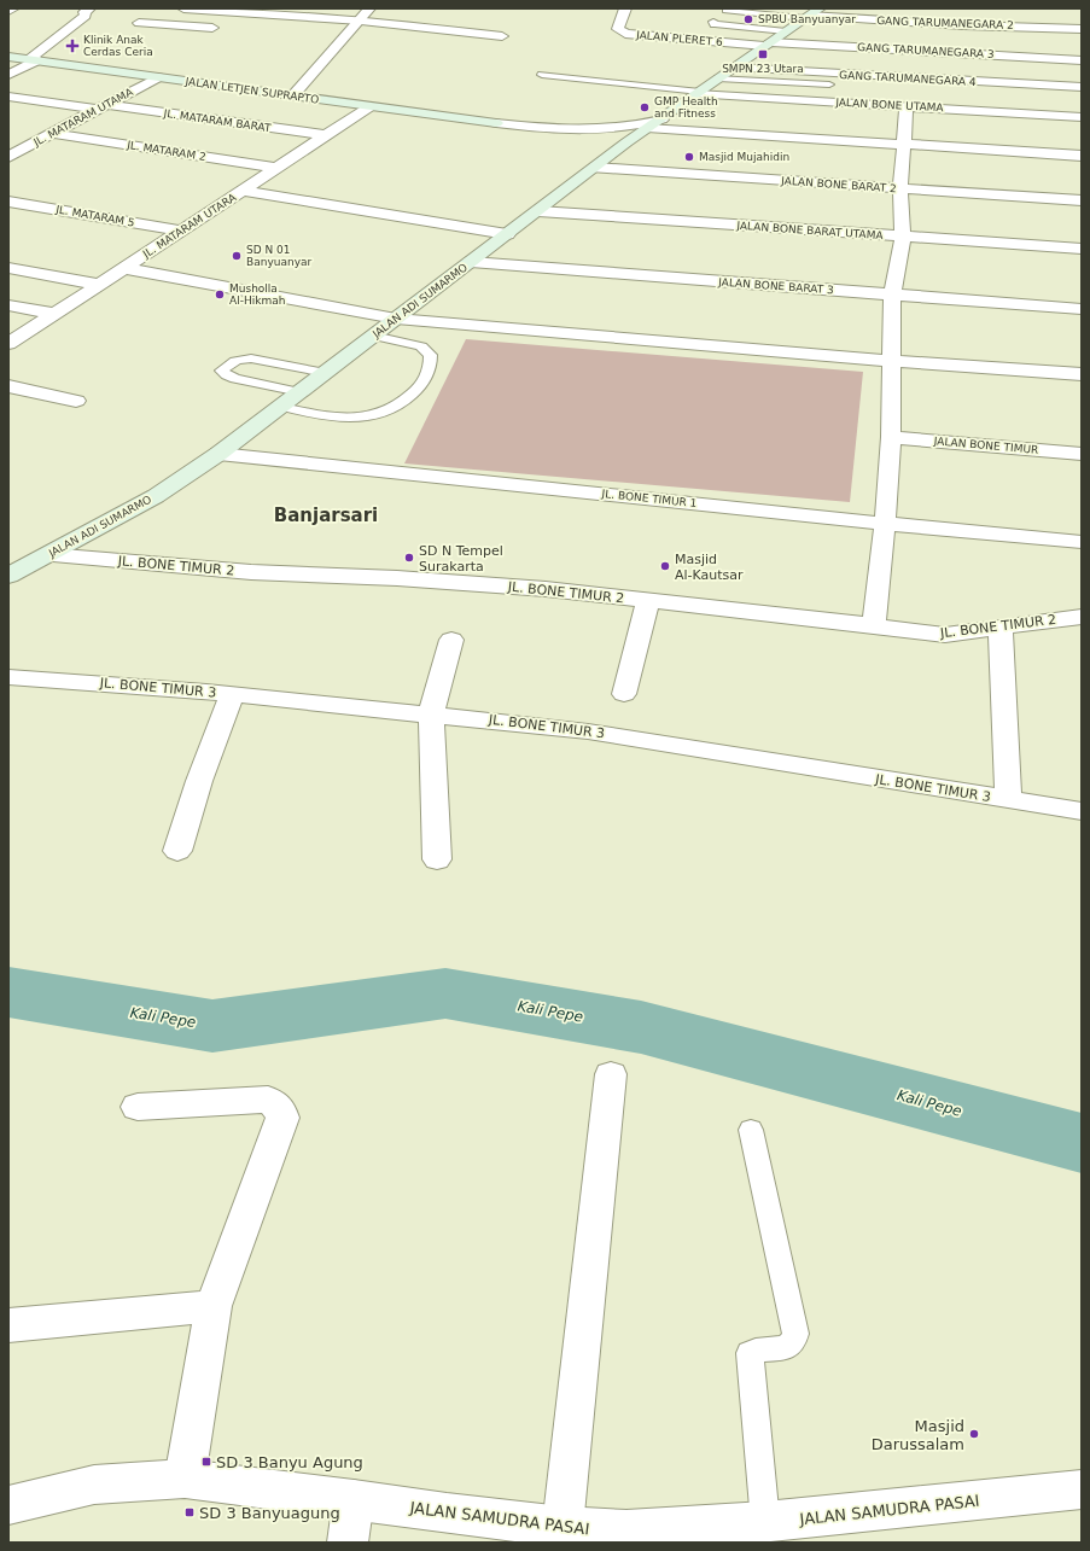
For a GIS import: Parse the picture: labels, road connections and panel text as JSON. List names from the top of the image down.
{
  "streets": {
    "main road": ["JALAN LETJEN SUPRAPTO", "JALAN ADI SUMARMO"],
    "street": [
      "GANG TARUMANEGARA 2",
      "JALAN PLERET 6",
      "GANG TARUMANEGARA 3",
      "GANG TARUMANEGARA 4",
      "JALAN BONE UTAMA",
      "JL. MATARAM UTAMA",
      "JL. MATARAM BARAT",
      "JL. MATARAM 2",
      "JALAN BONE BARAT 2",
      "JL. MATARAM 5",
      "JL. MATARAM UTARA",
      "JALAN BONE BARAT UTAMA",
      "JALAN BONE BARAT 3",
      "JALAN BONE TIMUR",
      "JL. BONE TIMUR 1",
      "JL. BONE TIMUR 2",
      "JL. BONE TIMUR 3",
      "JALAN SAMUDRA PASAI"
    ]
  },
  "crossings": [
    ["GANG TARUMANEGARA 2", "JALAN ADI SUMARMO"],
    ["JALAN PLERET 6", "GANG TARUMANEGARA 3"],
    ["JALAN PLERET 6", "JALAN ADI SUMARMO"],
    ["GANG TARUMANEGARA 3", "JALAN ADI SUMARMO"],
    ["GANG TARUMANEGARA 4", "JALAN ADI SUMARMO"],
    ["JALAN LETJEN SUPRAPTO", "JL. MATARAM UTAMA"],
    ["JALAN LETJEN SUPRAPTO", "JL. MATARAM UTARA"],
    ["JALAN BONE UTAMA", "JALAN ADI SUMARMO"],
    ["JL. MATARAM UTAMA", "JL. MATARAM BARAT"],
    ["JL. MATARAM UTAMA", "JL. MATARAM 2"],
    ["JL. MATARAM BARAT", "JL. MATARAM UTARA"],
    ["JL. MATARAM 2", "JL. MATARAM UTARA"],
    ["JALAN BONE BARAT 2", "JALAN ADI SUMARMO"],
    ["JL. MATARAM 5", "JL. MATARAM UTARA"],
    ["JALAN BONE BARAT UTAMA", "JALAN ADI SUMARMO"],
    ["JALAN BONE BARAT 3", "JALAN ADI SUMARMO"],
    ["JALAN ADI SUMARMO", "JL. BONE TIMUR 1"],
    ["JALAN ADI SUMARMO", "JL. BONE TIMUR 2"]
  ],
  "districts": ["Banjarsari"],
  "water": ["Kali Pepe"],
  "places": {
    "other": [
      "SPBU Banyuanyar",
      "GMP Health and Fitness",
      "Masjid Mujahidin",
      "SD N 01 Banyuanyar",
      "Musholla Al-Hikmah",
      "SD N Tempel Surakarta",
      "Masjid Al-Kautsar",
      "Masjid Darussalam"
    ],
    "health": ["Klinik Anak Cerdas Ceria"],
    "transit": ["SMPN 23 Utara", "SD 3 Banyu Agung", "SD 3 Banyuagung"]
  }
}
